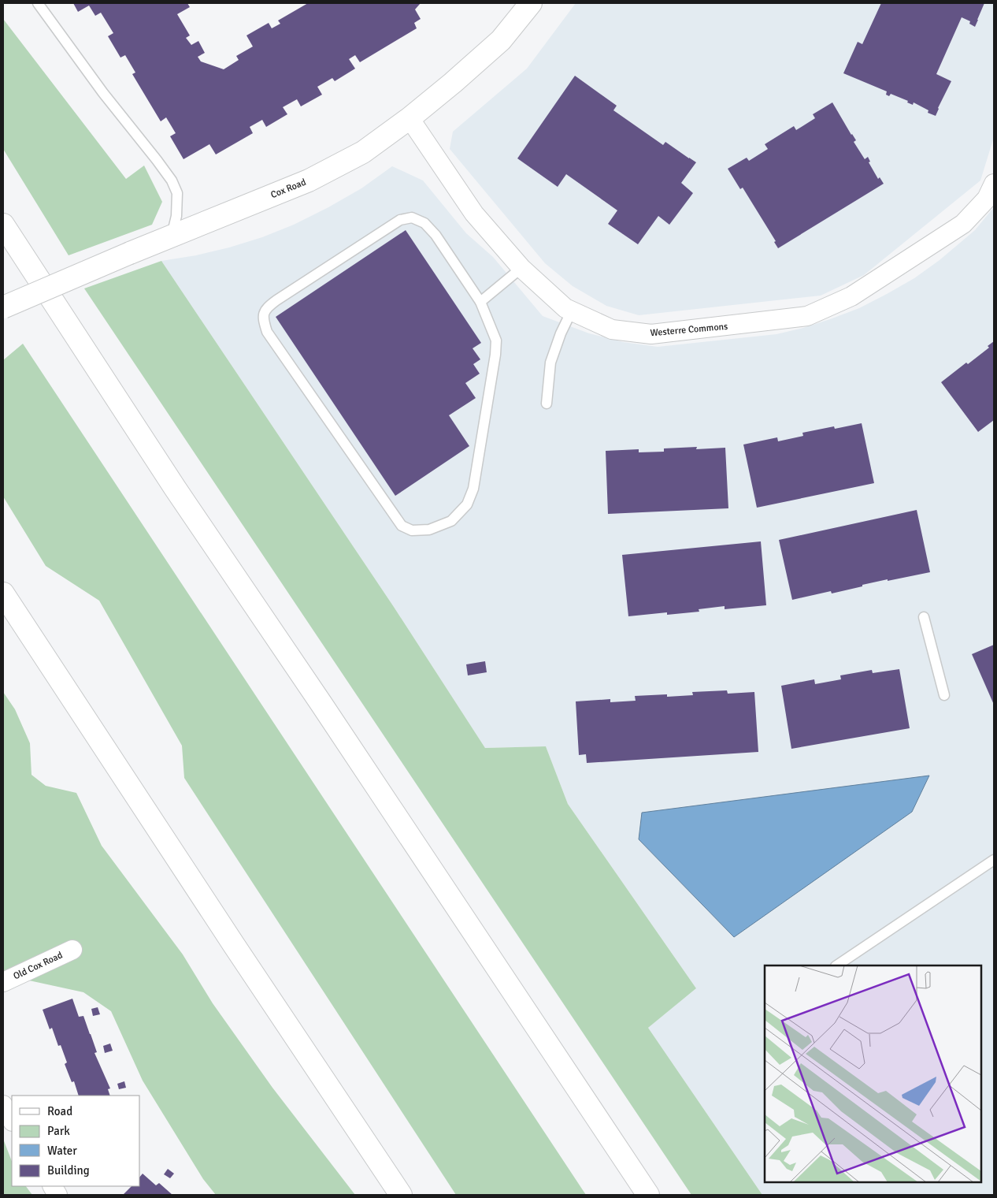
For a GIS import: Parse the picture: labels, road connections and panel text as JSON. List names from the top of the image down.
{
  "streets": {
    "main road": ["Cox Road"],
    "street": ["Westerre Commons", "Old Cox Road"]
  },
  "crossings": [
    ["Cox Road", "Westerre Commons"]
  ],
  "legend": [
    "Road",
    "Park",
    "Water",
    "Building"
  ]
}
